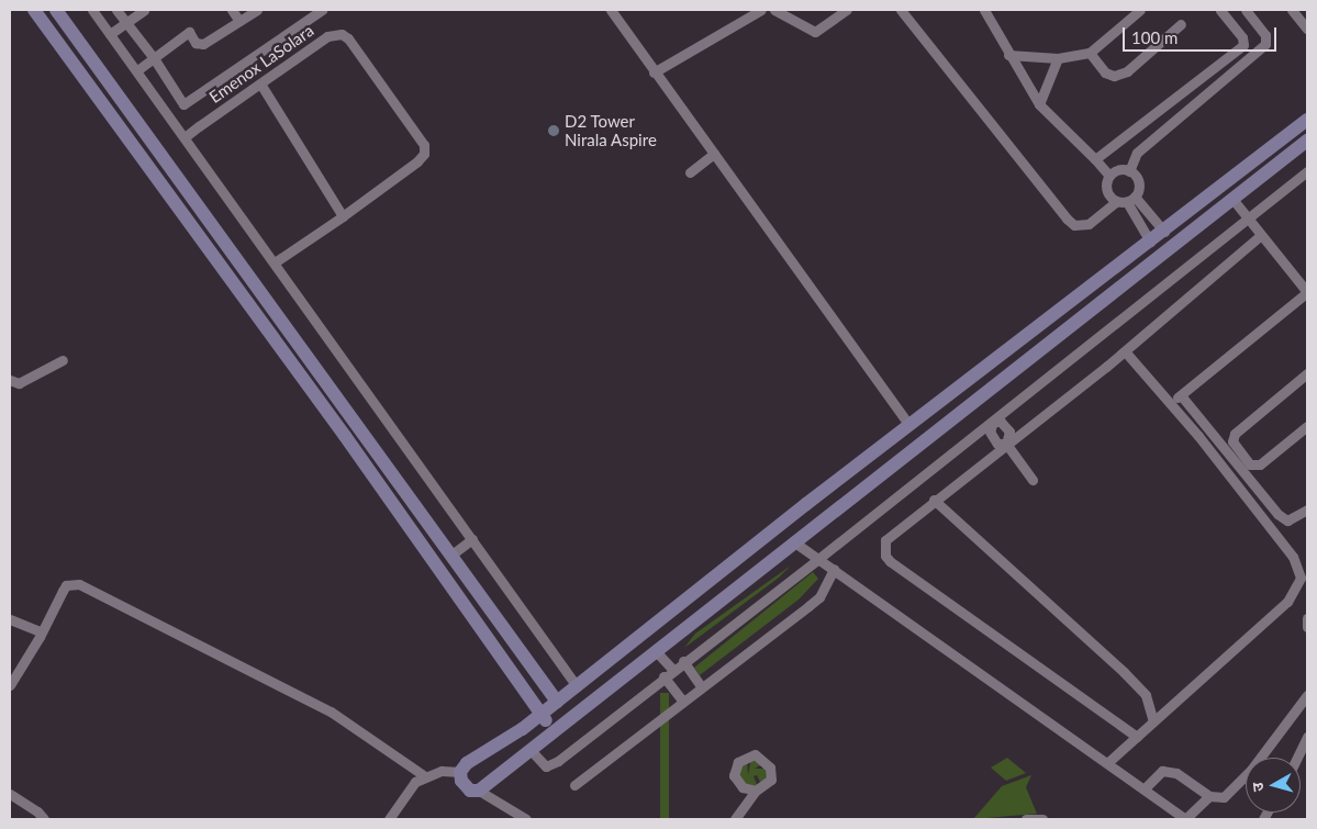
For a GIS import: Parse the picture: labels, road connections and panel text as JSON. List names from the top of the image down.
{
  "streets": {
    "street": ["Emenox LaSolara"]
  },
  "places": ["D2 Tower Nirala Aspire"],
  "scale_bar": "100 m",
  "north": "left"
}
